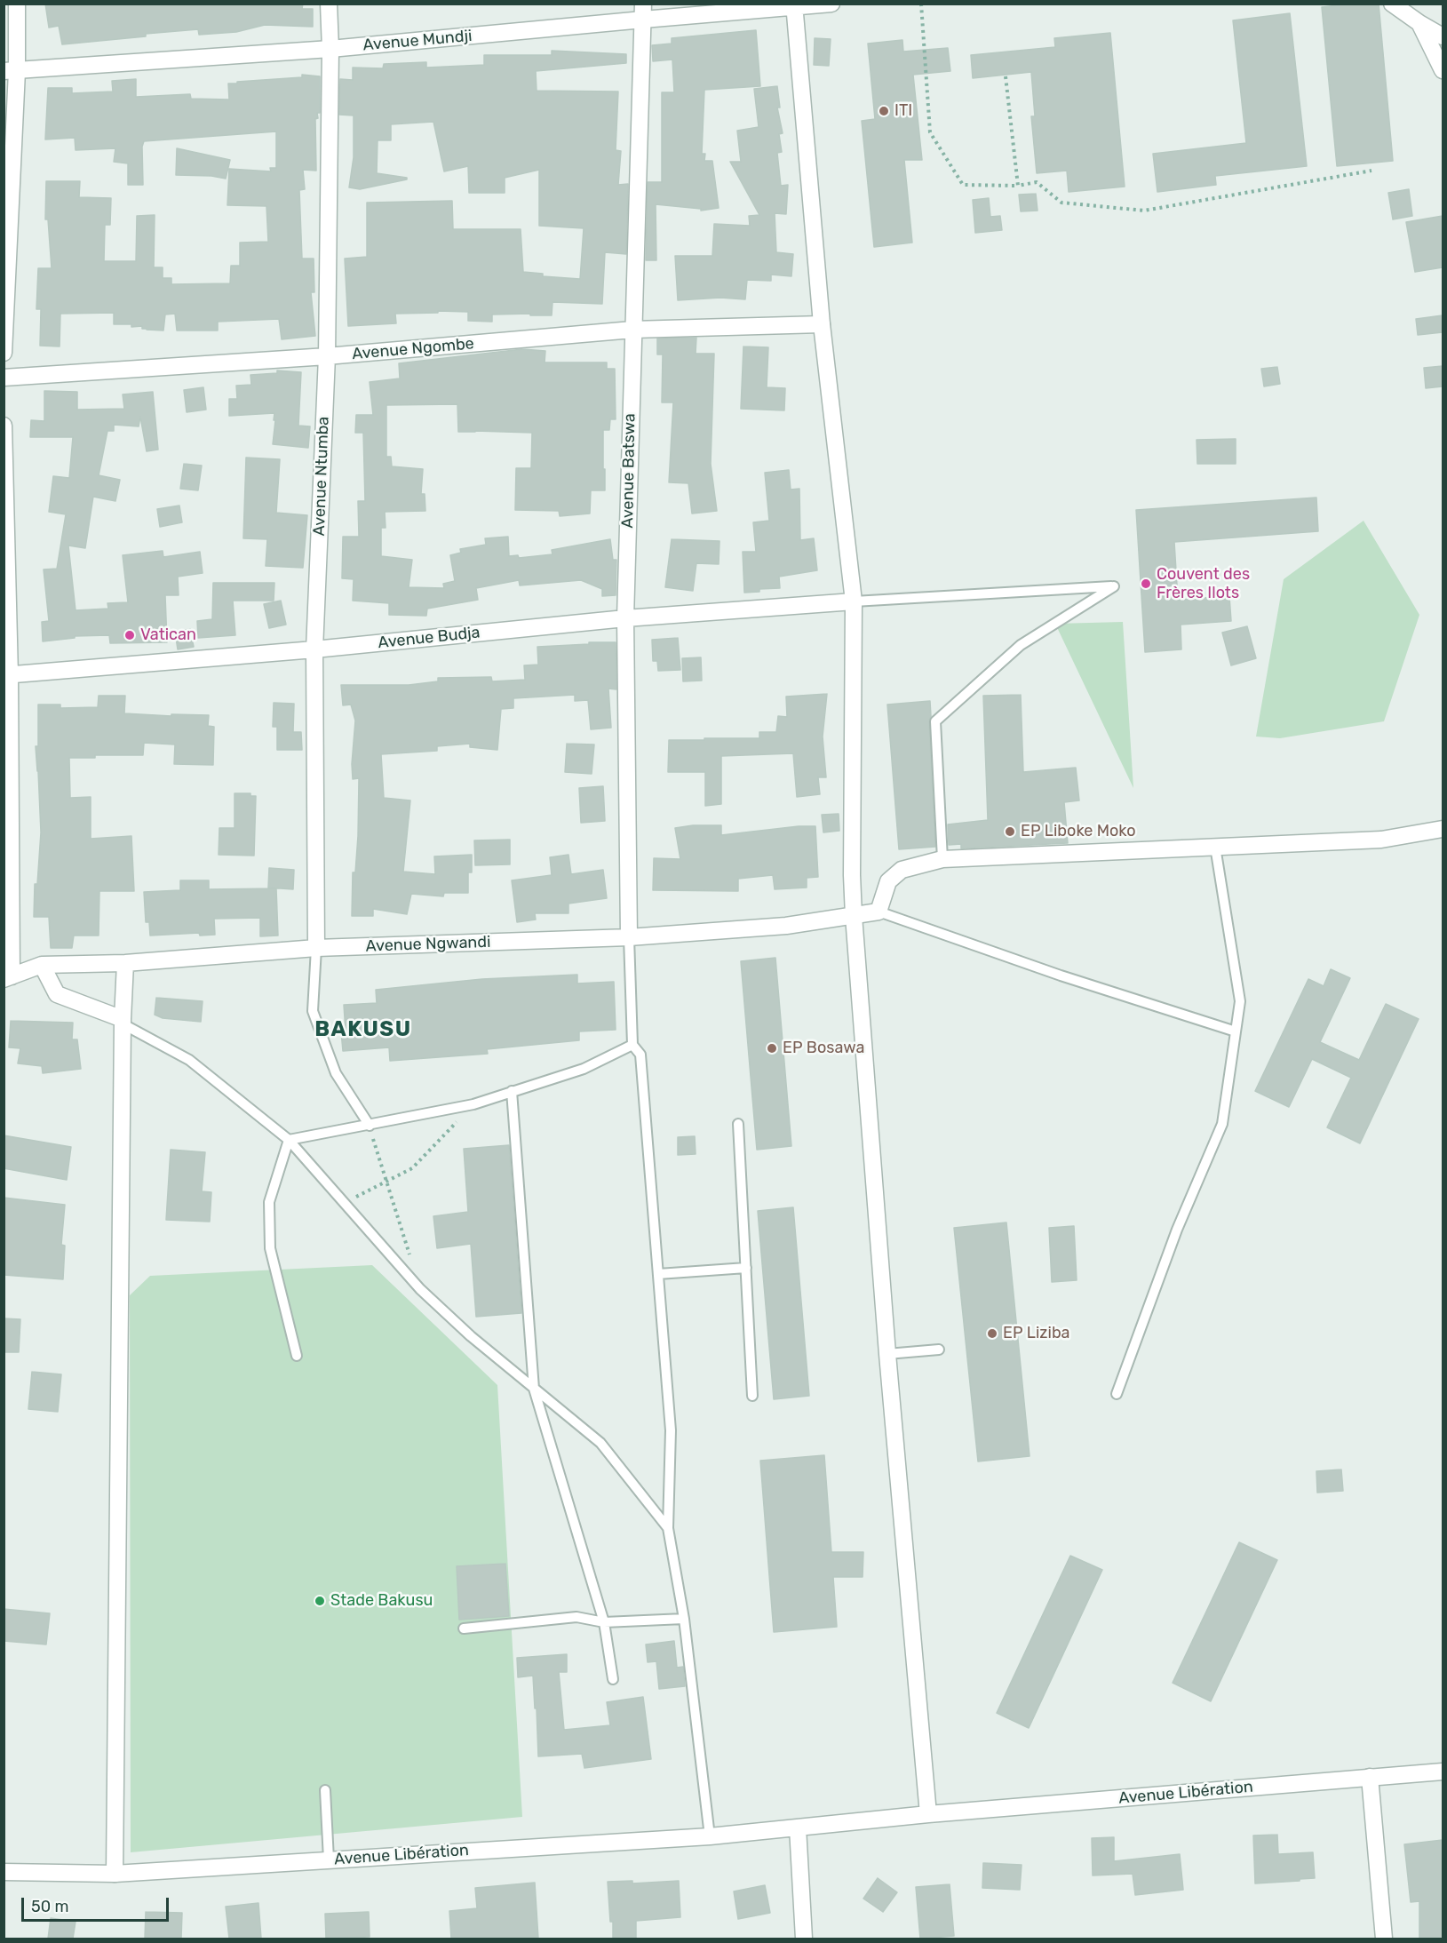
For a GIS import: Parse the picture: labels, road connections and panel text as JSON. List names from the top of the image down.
{
  "streets": {
    "street": [
      "Avenue Mundji",
      "Avenue Ngombe",
      "Avenue Batswa",
      "Avenue Ntumba",
      "Avenue Budja",
      "Avenue Ngwandi",
      "Avenue Libération"
    ]
  },
  "crossings": [
    ["Avenue Mundji", "Avenue Batswa"],
    ["Avenue Mundji", "Avenue Ntumba"],
    ["Avenue Ngombe", "Avenue Batswa"],
    ["Avenue Ngombe", "Avenue Ntumba"],
    ["Avenue Batswa", "Avenue Budja"],
    ["Avenue Batswa", "Avenue Ngwandi"],
    ["Avenue Ntumba", "Avenue Budja"],
    ["Avenue Ntumba", "Avenue Ngwandi"]
  ],
  "districts": ["BAKUSU"],
  "places": [
    "ITI",
    "Couvent des Frères Ilots",
    "Vatican",
    "EP Liboke Moko",
    "EP Bosawa",
    "EP Liziba",
    "Stade Bakusu"
  ],
  "scale_bar": "50 m"
}
